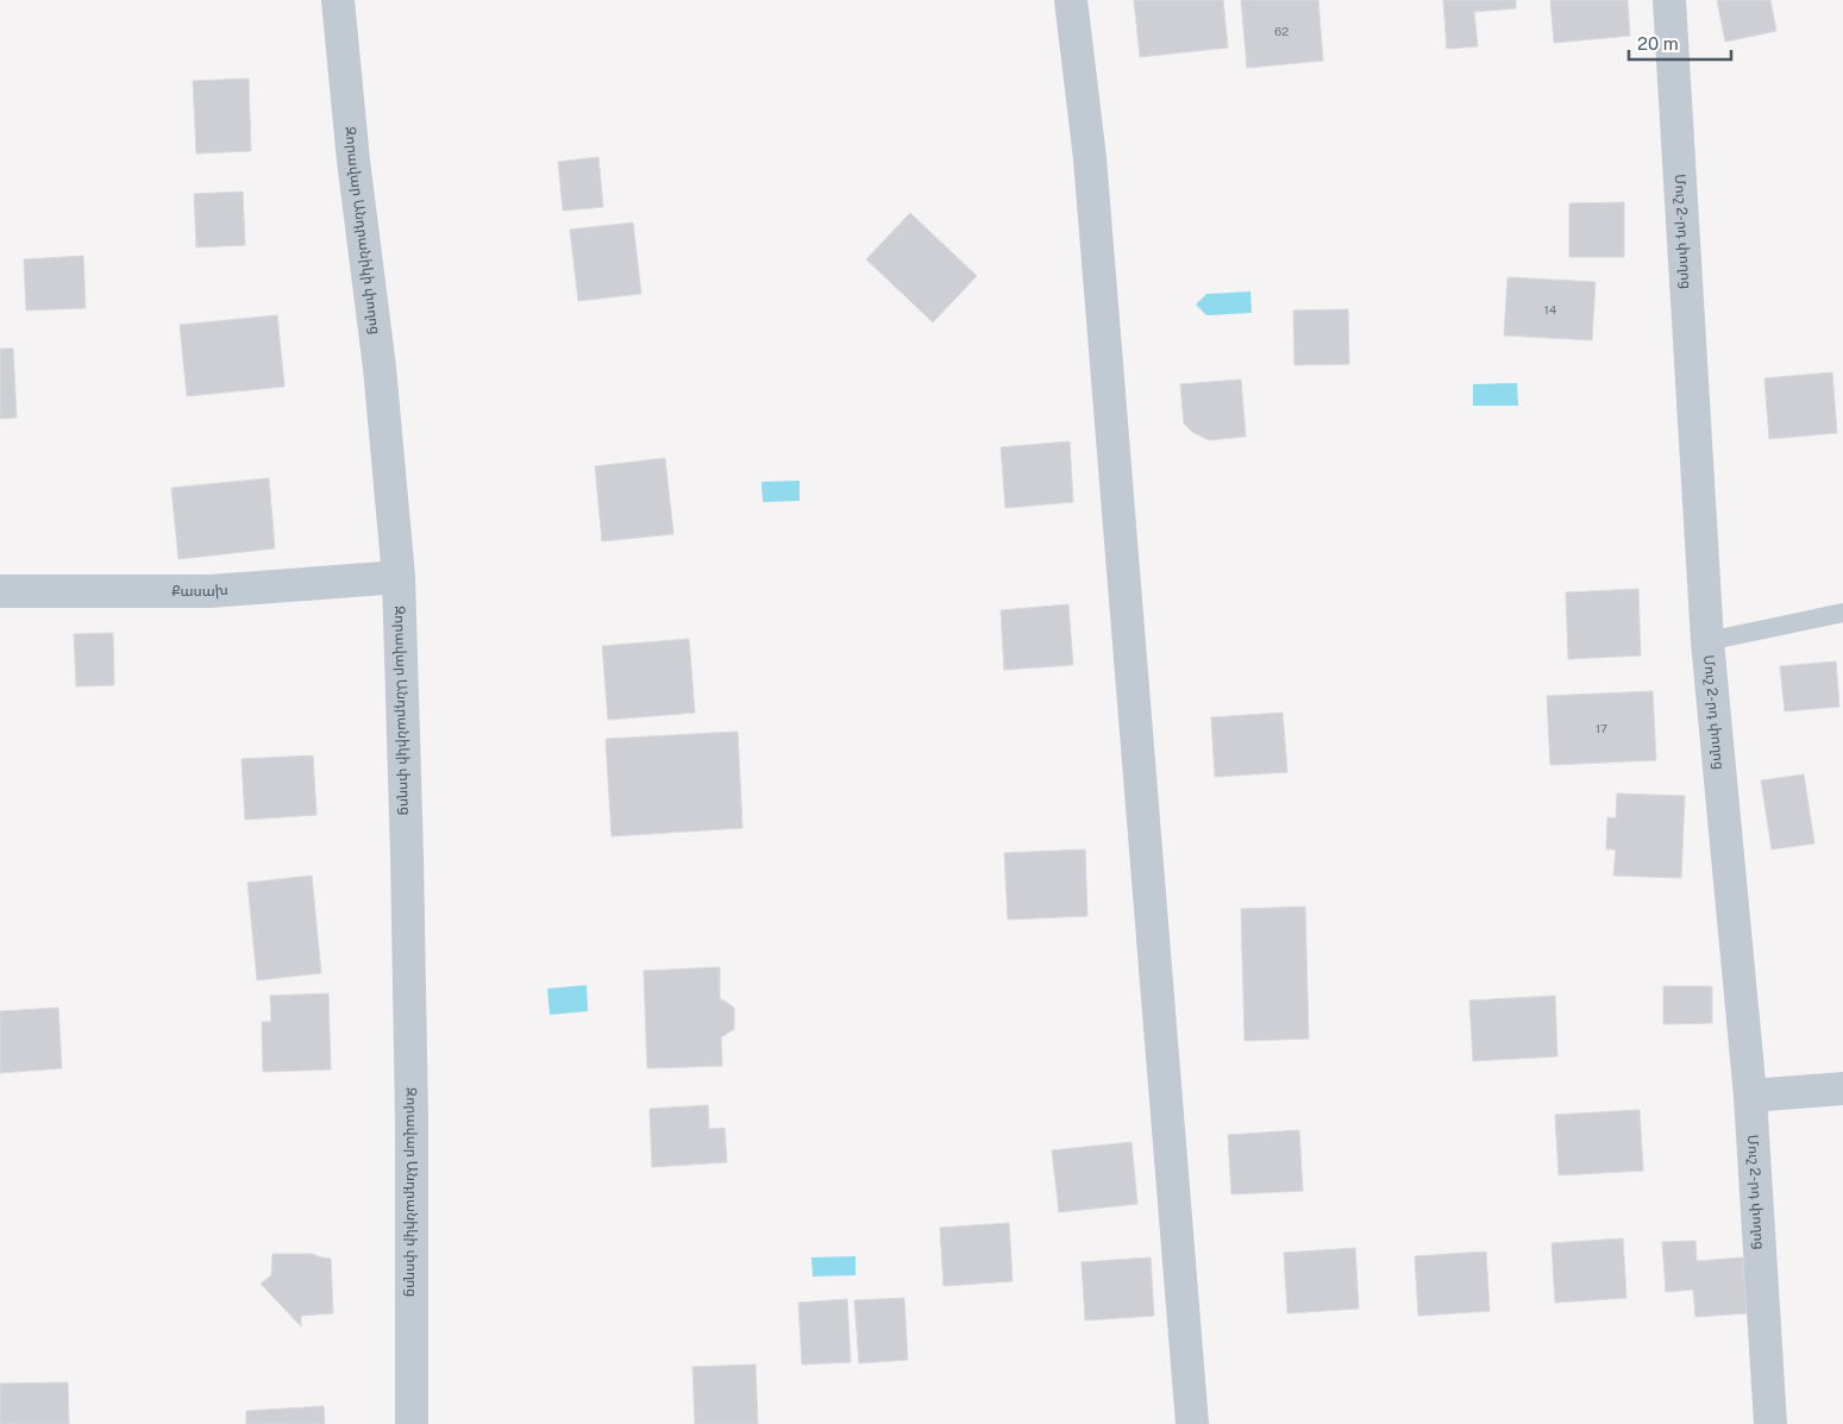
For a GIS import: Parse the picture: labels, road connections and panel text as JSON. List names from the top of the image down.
{
  "streets": {
    "street": ["Զորավար Անդրանիկի փողոց", "Մուշ 2-րդ փողոց", "Քասախ"]
  },
  "crossings": [
    ["Զորավար Անդրանիկի փողոց", "Քասախ"]
  ],
  "house_numbers": ["62", "14", "17"],
  "scale_bar": "20 m"
}
